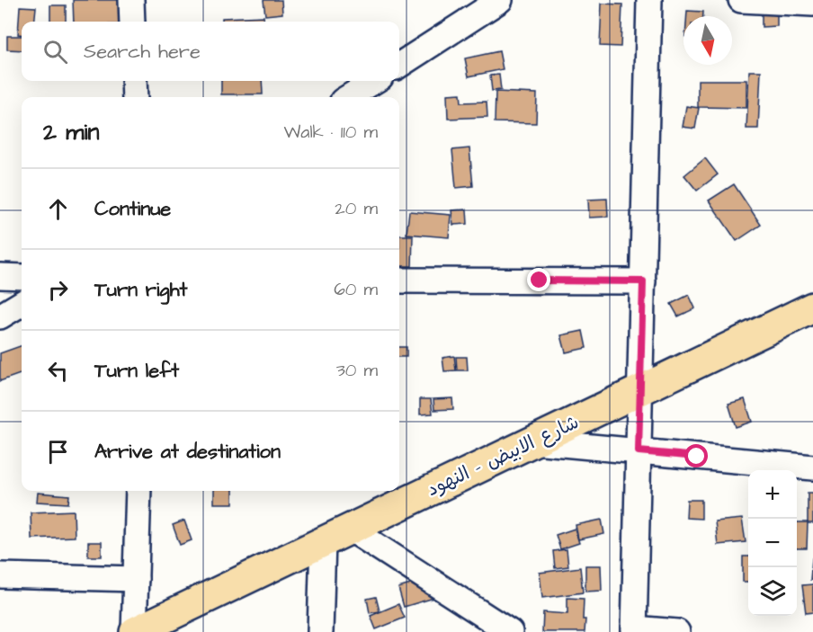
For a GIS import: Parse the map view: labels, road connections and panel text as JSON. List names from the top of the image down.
{
  "streets": {
    "highway": ["شارع الابيض - النهود"]
  },
  "north": "bottom",
  "page": {
    "search": "Search here",
    "heading": ["2 min", "Walk · 110 m"],
    "list": [
      ["Continue", "20 m"],
      ["Turn right", "60 m"],
      ["Turn left", "30 m"],
      "Arrive at destination"
    ],
    "map_buttons": ["+", "−"]
  }
}
